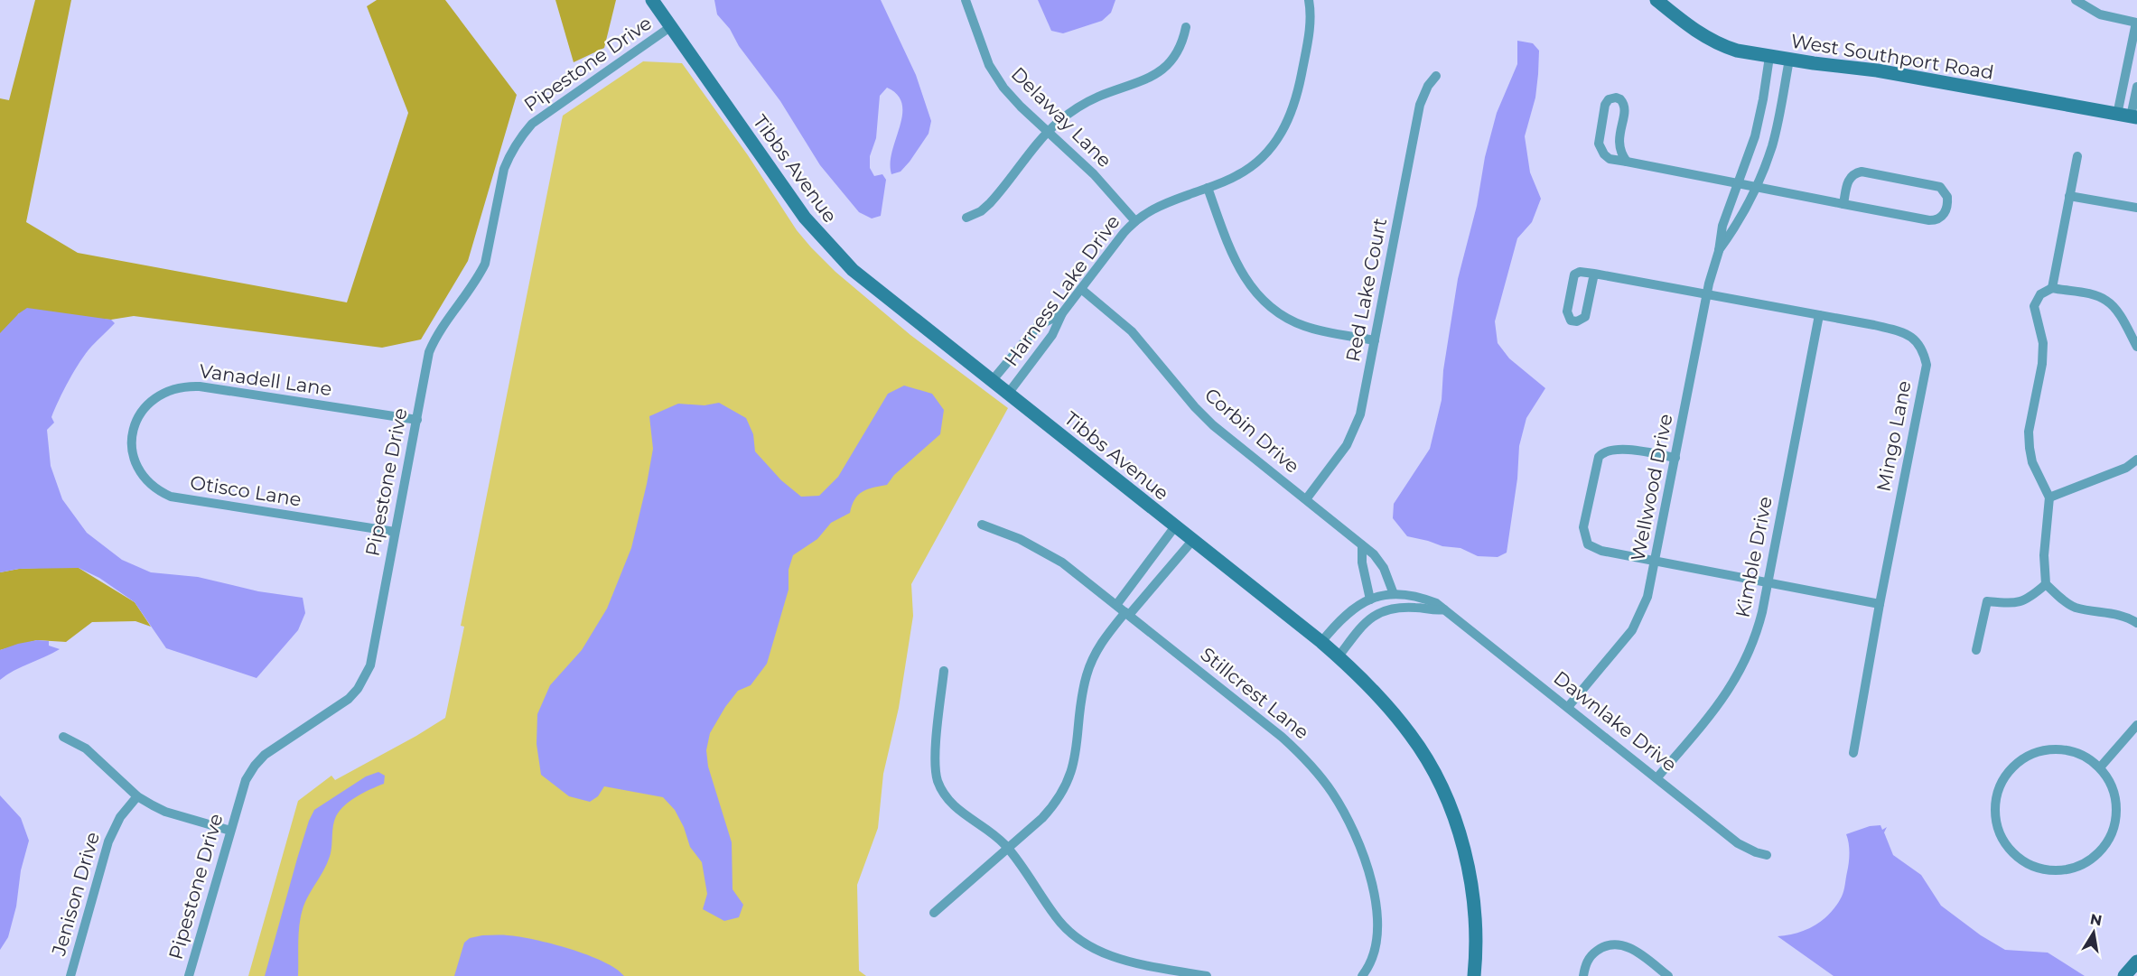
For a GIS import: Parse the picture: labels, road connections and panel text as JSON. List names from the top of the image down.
{
  "streets": {
    "street": [
      "West Southport Road",
      "Pipestone Drive",
      "Delaway Lane",
      "Tibbs Avenue",
      "Red Lake Court",
      "Harness Lake Drive",
      "Vanadell Lane",
      "Corbin Drive",
      "Mingo Lane",
      "Wellwood Drive",
      "Otisco Lane",
      "Kimble Drive",
      "Stillcrest Lane",
      "Dawnlake Drive",
      "Jenison Drive"
    ]
  },
  "crossings": [
    ["West Southport Road", "Wellwood Drive"],
    ["Pipestone Drive", "Tibbs Avenue"],
    ["Pipestone Drive", "Vanadell Lane"],
    ["Pipestone Drive", "Otisco Lane"],
    ["Delaway Lane", "Harness Lake Drive"],
    ["Tibbs Avenue", "Harness Lake Drive"],
    ["Tibbs Avenue", "Dawnlake Drive"],
    ["Red Lake Court", "Corbin Drive"],
    ["Harness Lake Drive", "Corbin Drive"],
    ["Vanadell Lane", "Otisco Lane"],
    ["Corbin Drive", "Dawnlake Drive"],
    ["Mingo Lane", "Wellwood Drive"],
    ["Mingo Lane", "Kimble Drive"],
    ["Wellwood Drive", "Dawnlake Drive"],
    ["Kimble Drive", "Dawnlake Drive"]
  ],
  "north": "top"
}
